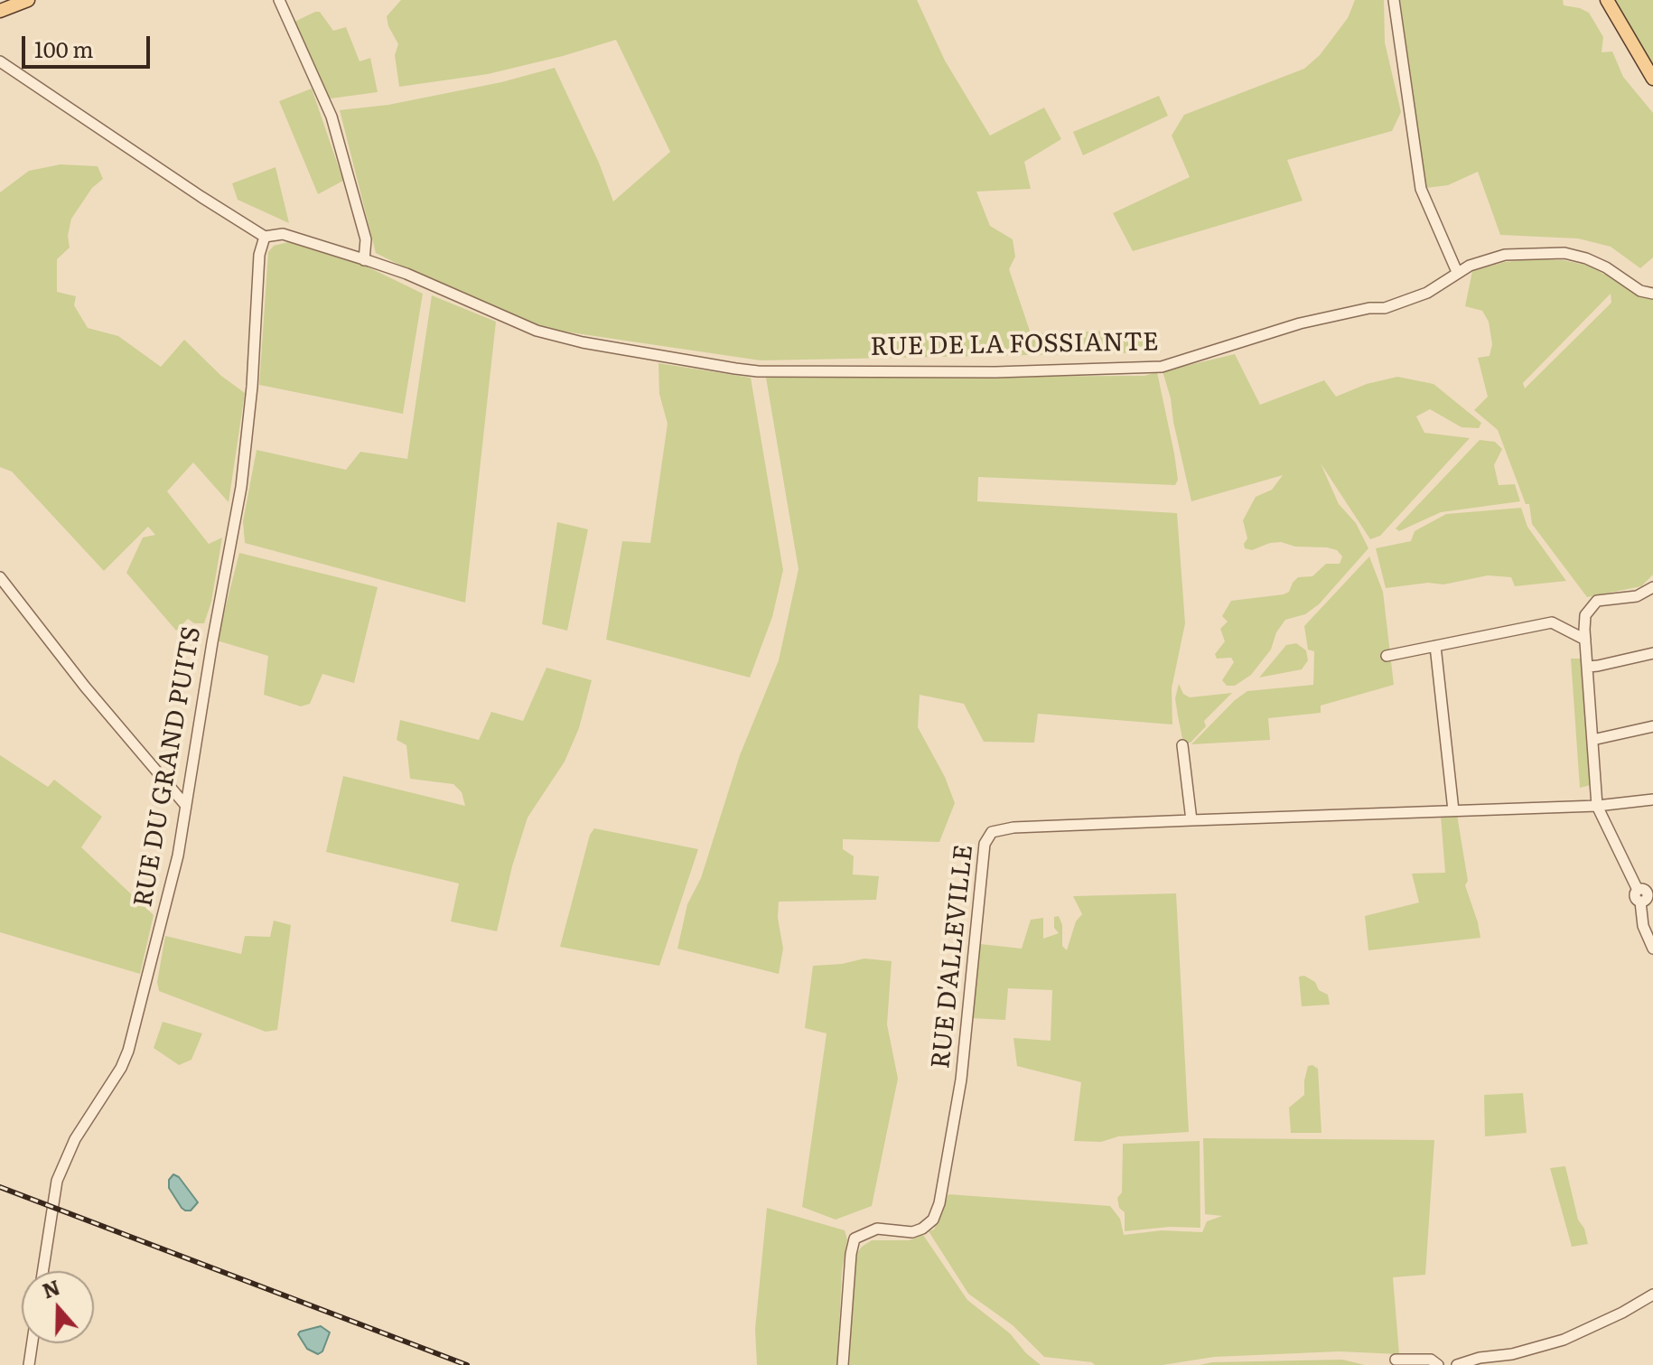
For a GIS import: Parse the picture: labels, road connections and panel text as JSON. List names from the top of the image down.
{
  "streets": {
    "street": ["RUE DE LA FOSSIANTE", "RUE DU GRAND PUITS", "RUE D'ALLEVILLE"]
  },
  "scale_bar": "100 m",
  "north": "top"
}
